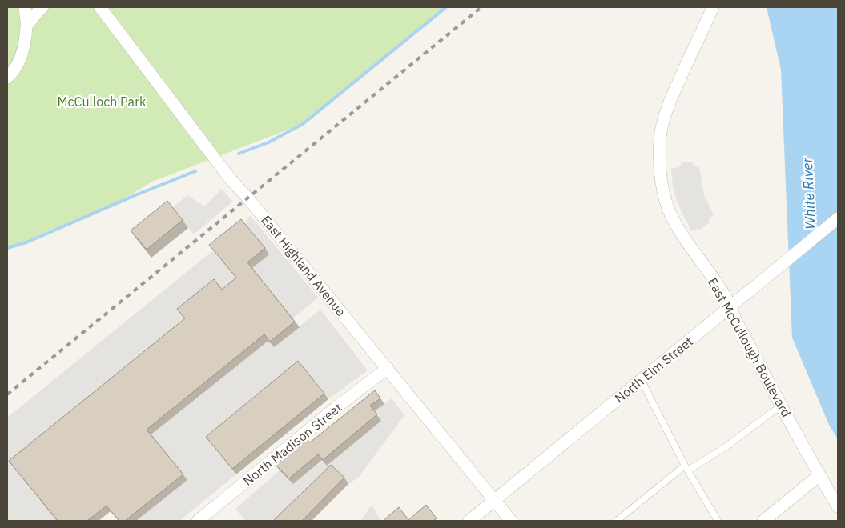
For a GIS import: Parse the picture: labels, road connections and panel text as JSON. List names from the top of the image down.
{
  "streets": {
    "street": [
      "East Highland Avenue",
      "East McCullough Boulevard",
      "North Elm Street",
      "North Madison Street"
    ]
  },
  "crossings": [
    ["East Highland Avenue", "North Elm Street"],
    ["East Highland Avenue", "North Madison Street"],
    ["East McCullough Boulevard", "North Elm Street"]
  ],
  "water": ["White River"],
  "parks": ["McCulloch Park"]
}
